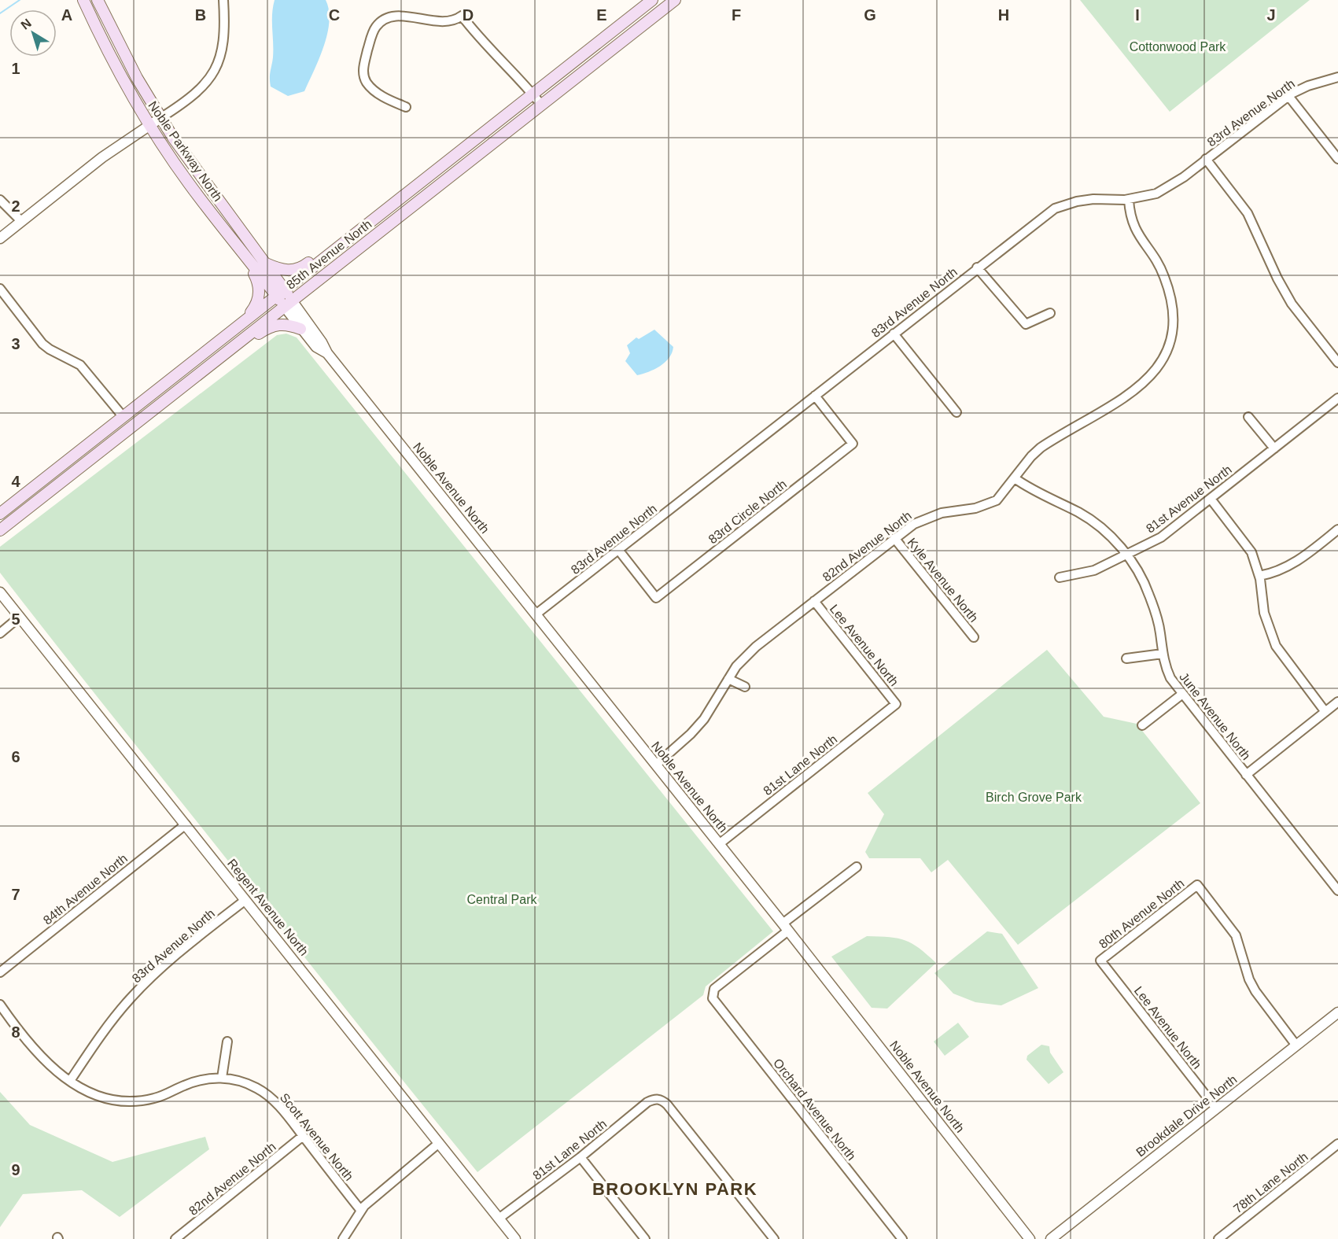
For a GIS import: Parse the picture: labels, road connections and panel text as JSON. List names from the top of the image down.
{
  "streets": {
    "main road": ["Noble Parkway North", "85th Avenue North"],
    "street": [
      "83rd Avenue North",
      "Noble Avenue North",
      "81st Avenue North",
      "83rd Circle North",
      "82nd Avenue North",
      "Kyle Avenue North",
      "Lee Avenue North",
      "June Avenue North",
      "81st Lane North",
      "84th Avenue North",
      "Regent Avenue North",
      "80th Avenue North",
      "Orchard Avenue North",
      "Brookdale Drive North",
      "Scott Avenue North",
      "78th Lane North"
    ]
  },
  "crossings": [
    ["83rd Avenue North", "Noble Avenue North"],
    ["83rd Avenue North", "83rd Circle North"],
    ["83rd Avenue North", "82nd Avenue North"],
    ["83rd Avenue North", "Regent Avenue North"],
    ["83rd Avenue North", "Scott Avenue North"],
    ["Noble Parkway North", "85th Avenue North"],
    ["Noble Parkway North", "Noble Avenue North"],
    ["85th Avenue North", "Noble Avenue North"],
    ["Noble Avenue North", "82nd Avenue North"],
    ["Noble Avenue North", "81st Lane North"],
    ["Noble Avenue North", "Orchard Avenue North"],
    ["81st Avenue North", "June Avenue North"],
    ["82nd Avenue North", "Kyle Avenue North"],
    ["82nd Avenue North", "Lee Avenue North"],
    ["82nd Avenue North", "June Avenue North"],
    ["82nd Avenue North", "Scott Avenue North"],
    ["Lee Avenue North", "81st Lane North"],
    ["Lee Avenue North", "80th Avenue North"],
    ["Lee Avenue North", "Brookdale Drive North"],
    ["81st Lane North", "Regent Avenue North"],
    ["84th Avenue North", "Regent Avenue North"],
    ["80th Avenue North", "Brookdale Drive North"]
  ],
  "districts": ["BROOKLYN PARK"],
  "parks": ["Cottonwood Park", "Birch Grove Park", "Central Park"],
  "north": "top left",
  "grid": {
    "columns": [
      "A",
      "B",
      "C",
      "D",
      "E",
      "F",
      "G",
      "H",
      "I",
      "J"
    ],
    "rows": [
      "1",
      "2",
      "3",
      "4",
      "5",
      "6",
      "7",
      "8",
      "9"
    ]
  }
}
